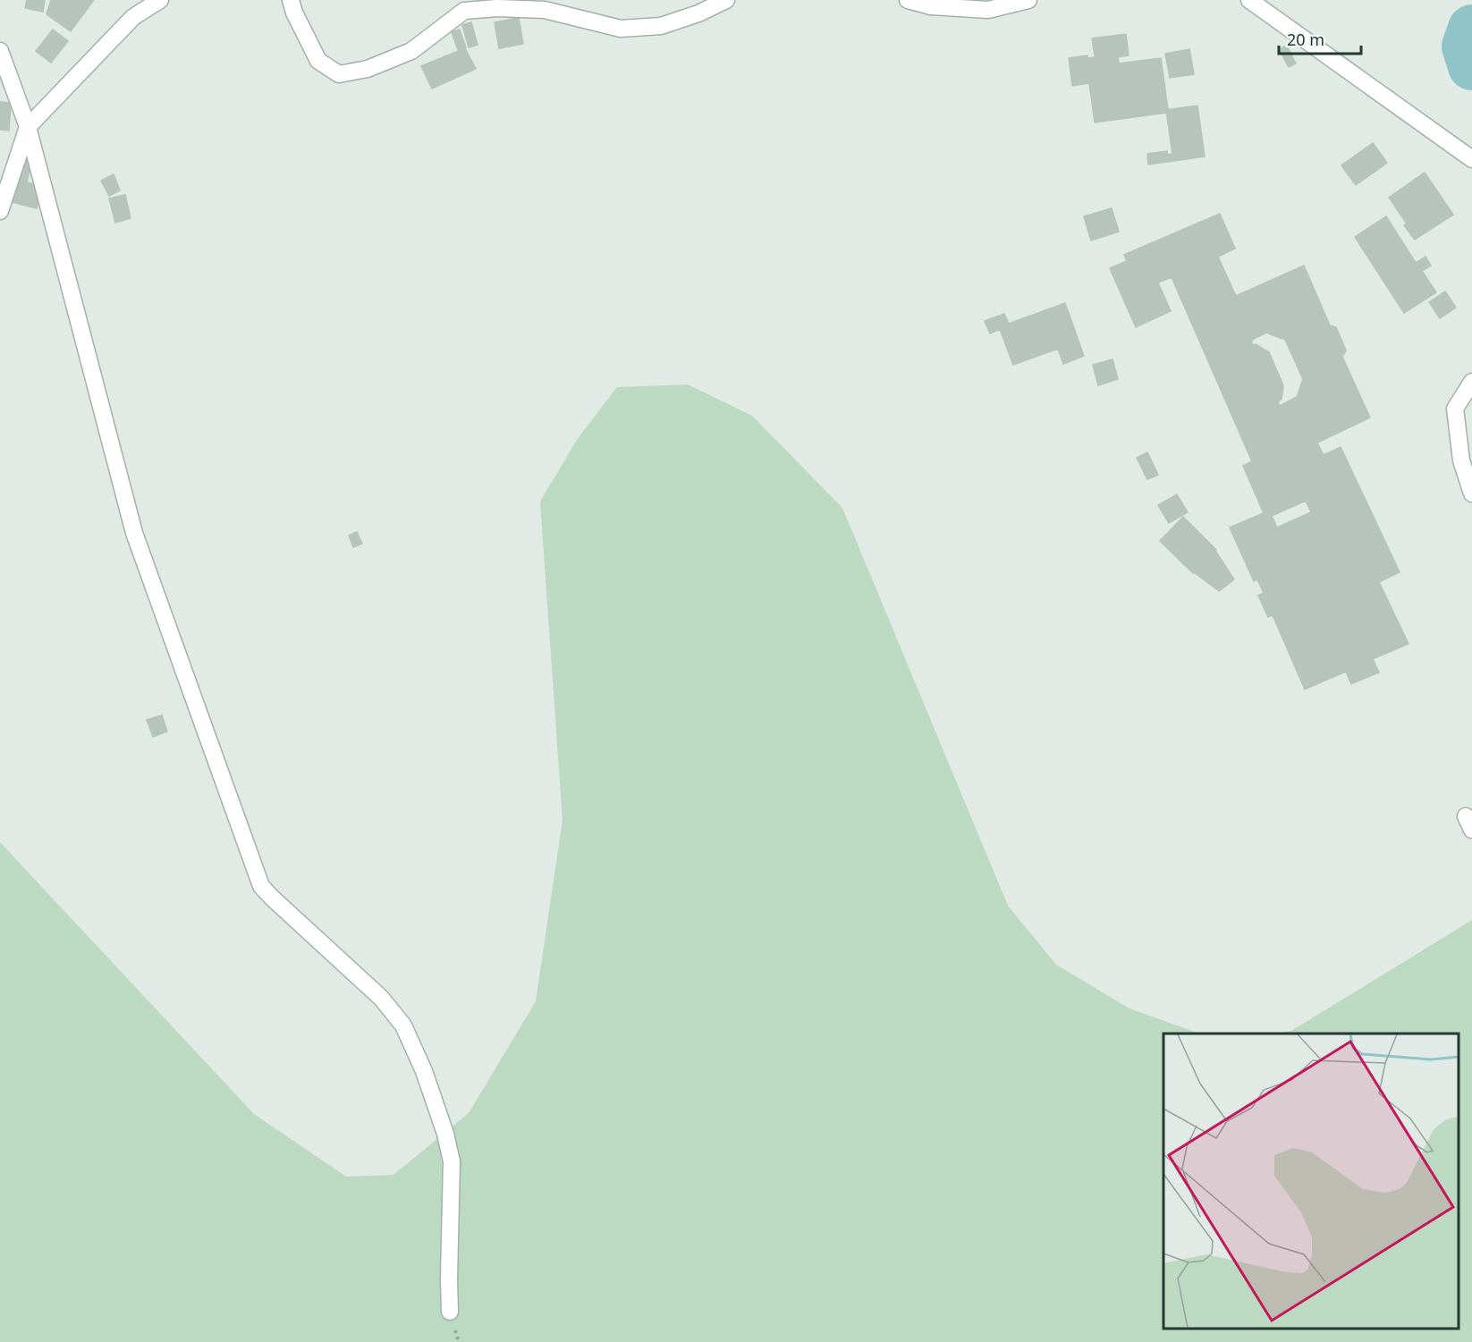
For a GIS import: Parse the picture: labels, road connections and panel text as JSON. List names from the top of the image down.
{
  "scale_bar": "20 m"
}
